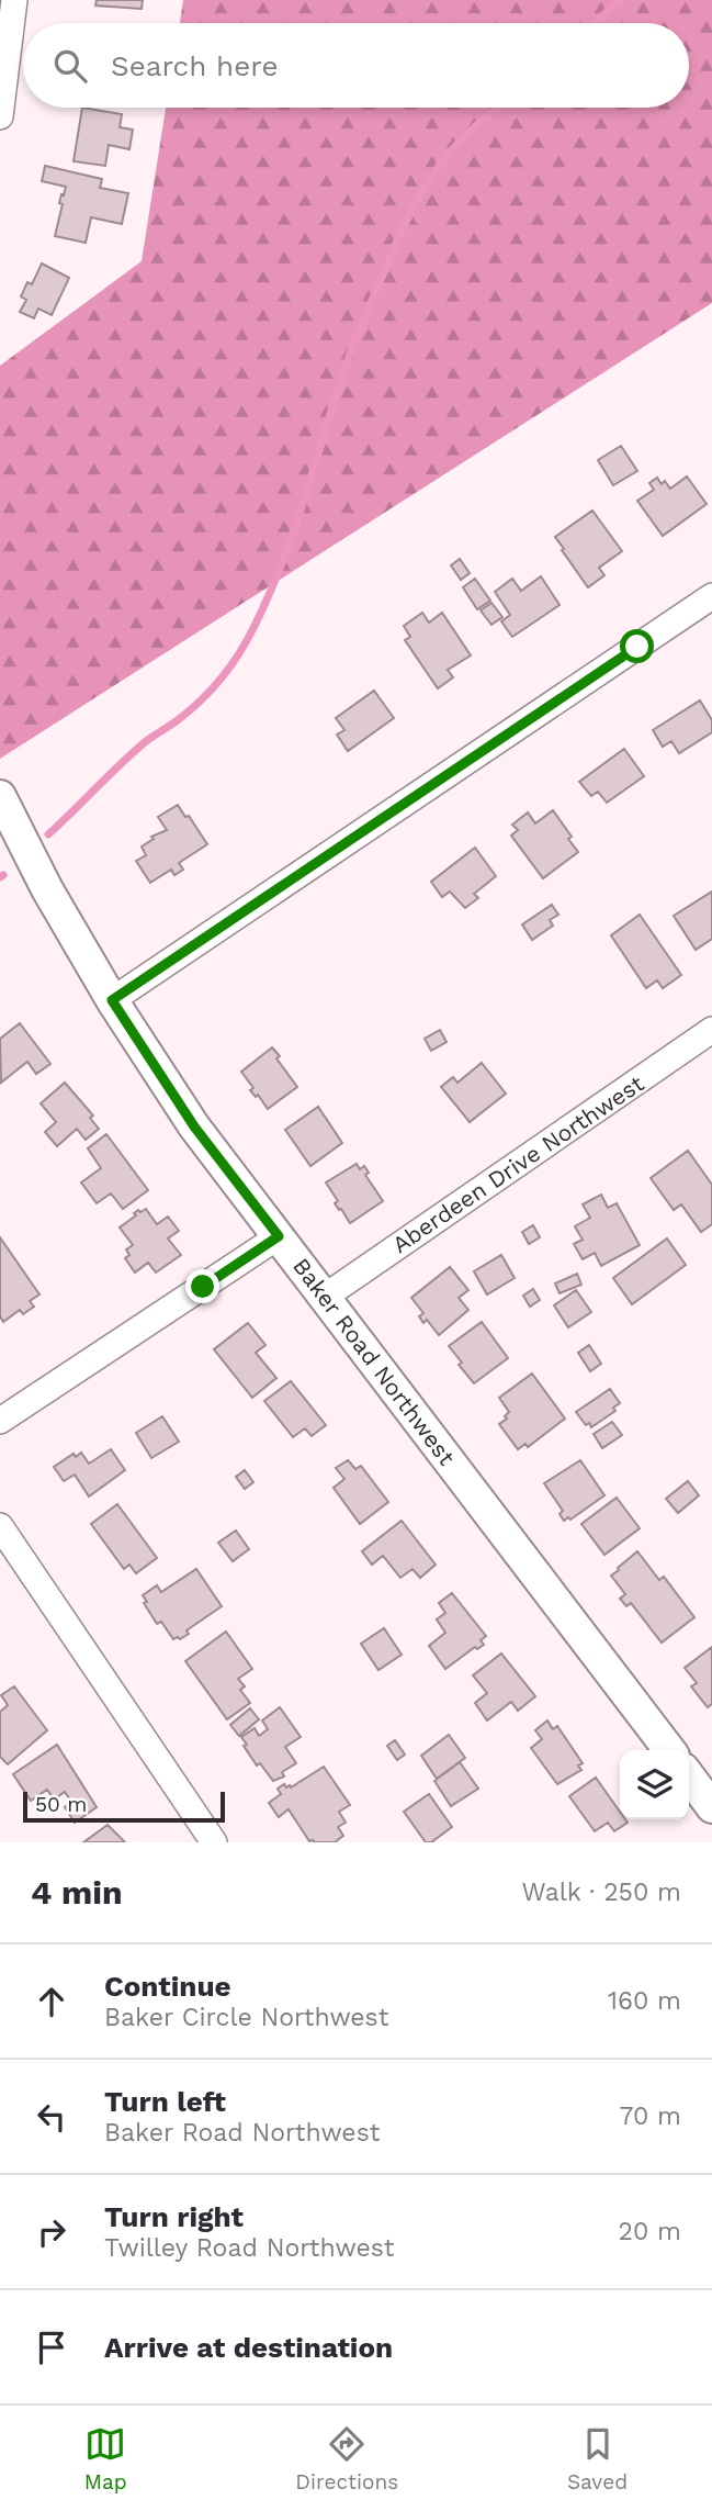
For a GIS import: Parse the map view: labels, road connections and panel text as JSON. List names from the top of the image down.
{
  "streets": {
    "street": ["Aberdeen Drive Northwest", "Baker Road Northwest"]
  },
  "crossings": [
    ["Aberdeen Drive Northwest", "Baker Road Northwest"]
  ],
  "scale_bar": "50 m",
  "page": {
    "search": "Search here",
    "scale": "50 m",
    "heading": ["4 min", "Walk · 250 m"],
    "list": [
      ["Continue", "Baker Circle Northwest", "160 m"],
      ["Turn left", "Baker Road Northwest", "70 m"],
      ["Turn right", "Twilley Road Northwest", "20 m"],
      "Arrive at destination"
    ],
    "nav": ["Map", "Directions", "Saved"]
  }
}
